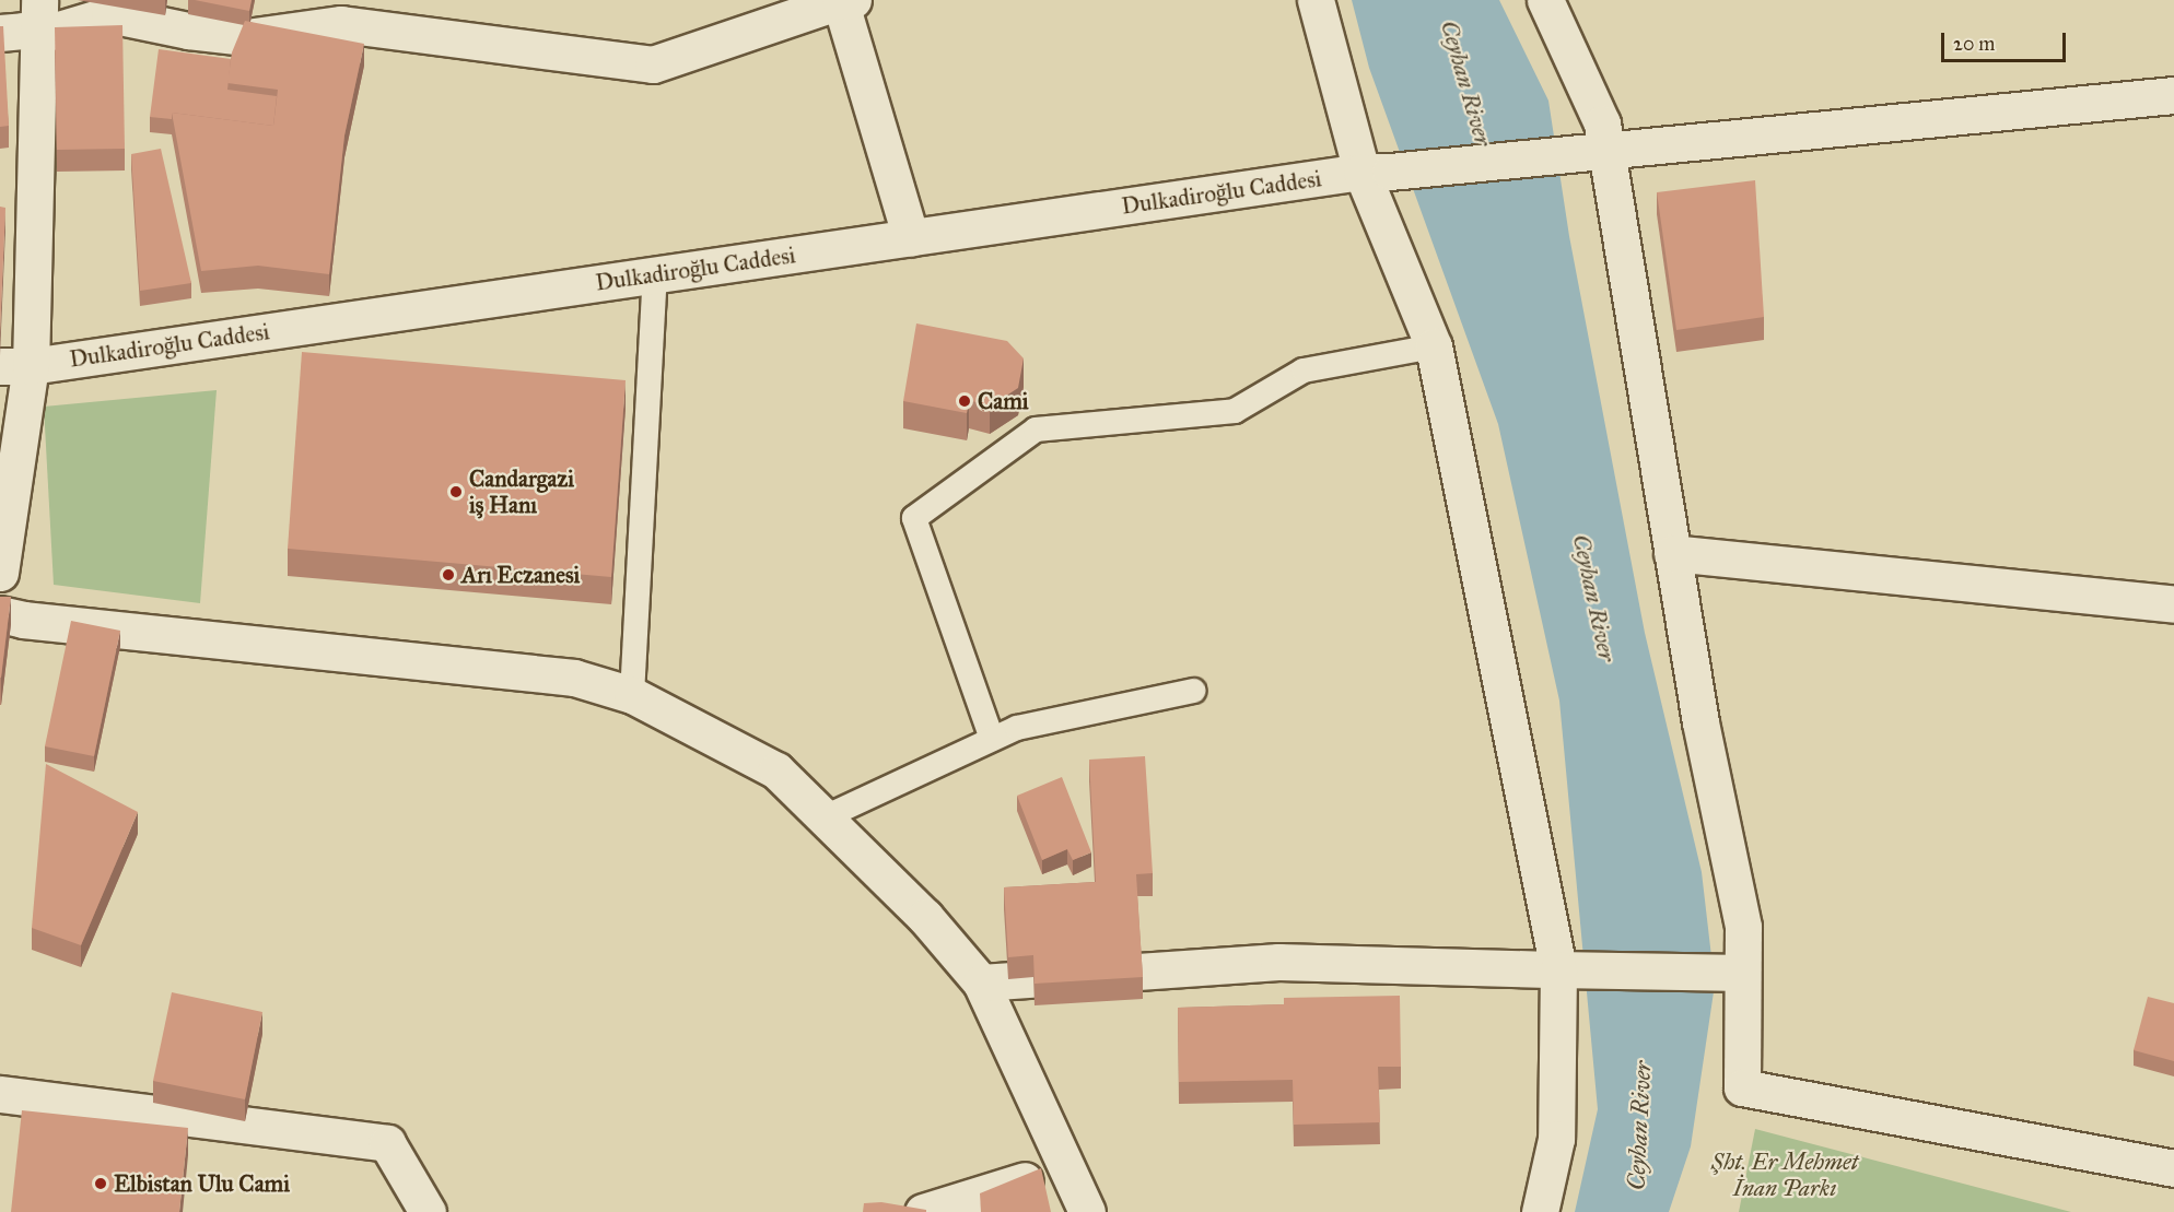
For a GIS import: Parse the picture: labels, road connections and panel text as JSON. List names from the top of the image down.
{
  "streets": {
    "street": ["Dulkadiroğlu Caddesi"]
  },
  "water": ["Ceyhan River"],
  "parks": ["Şht. Er Mehmet İnan Parkı"],
  "places": [
    "Cami",
    "Candargazi iş Hanı",
    "Arı Eczanesi",
    "Elbistan Ulu Cami"
  ],
  "scale_bar": "20 m"
}
